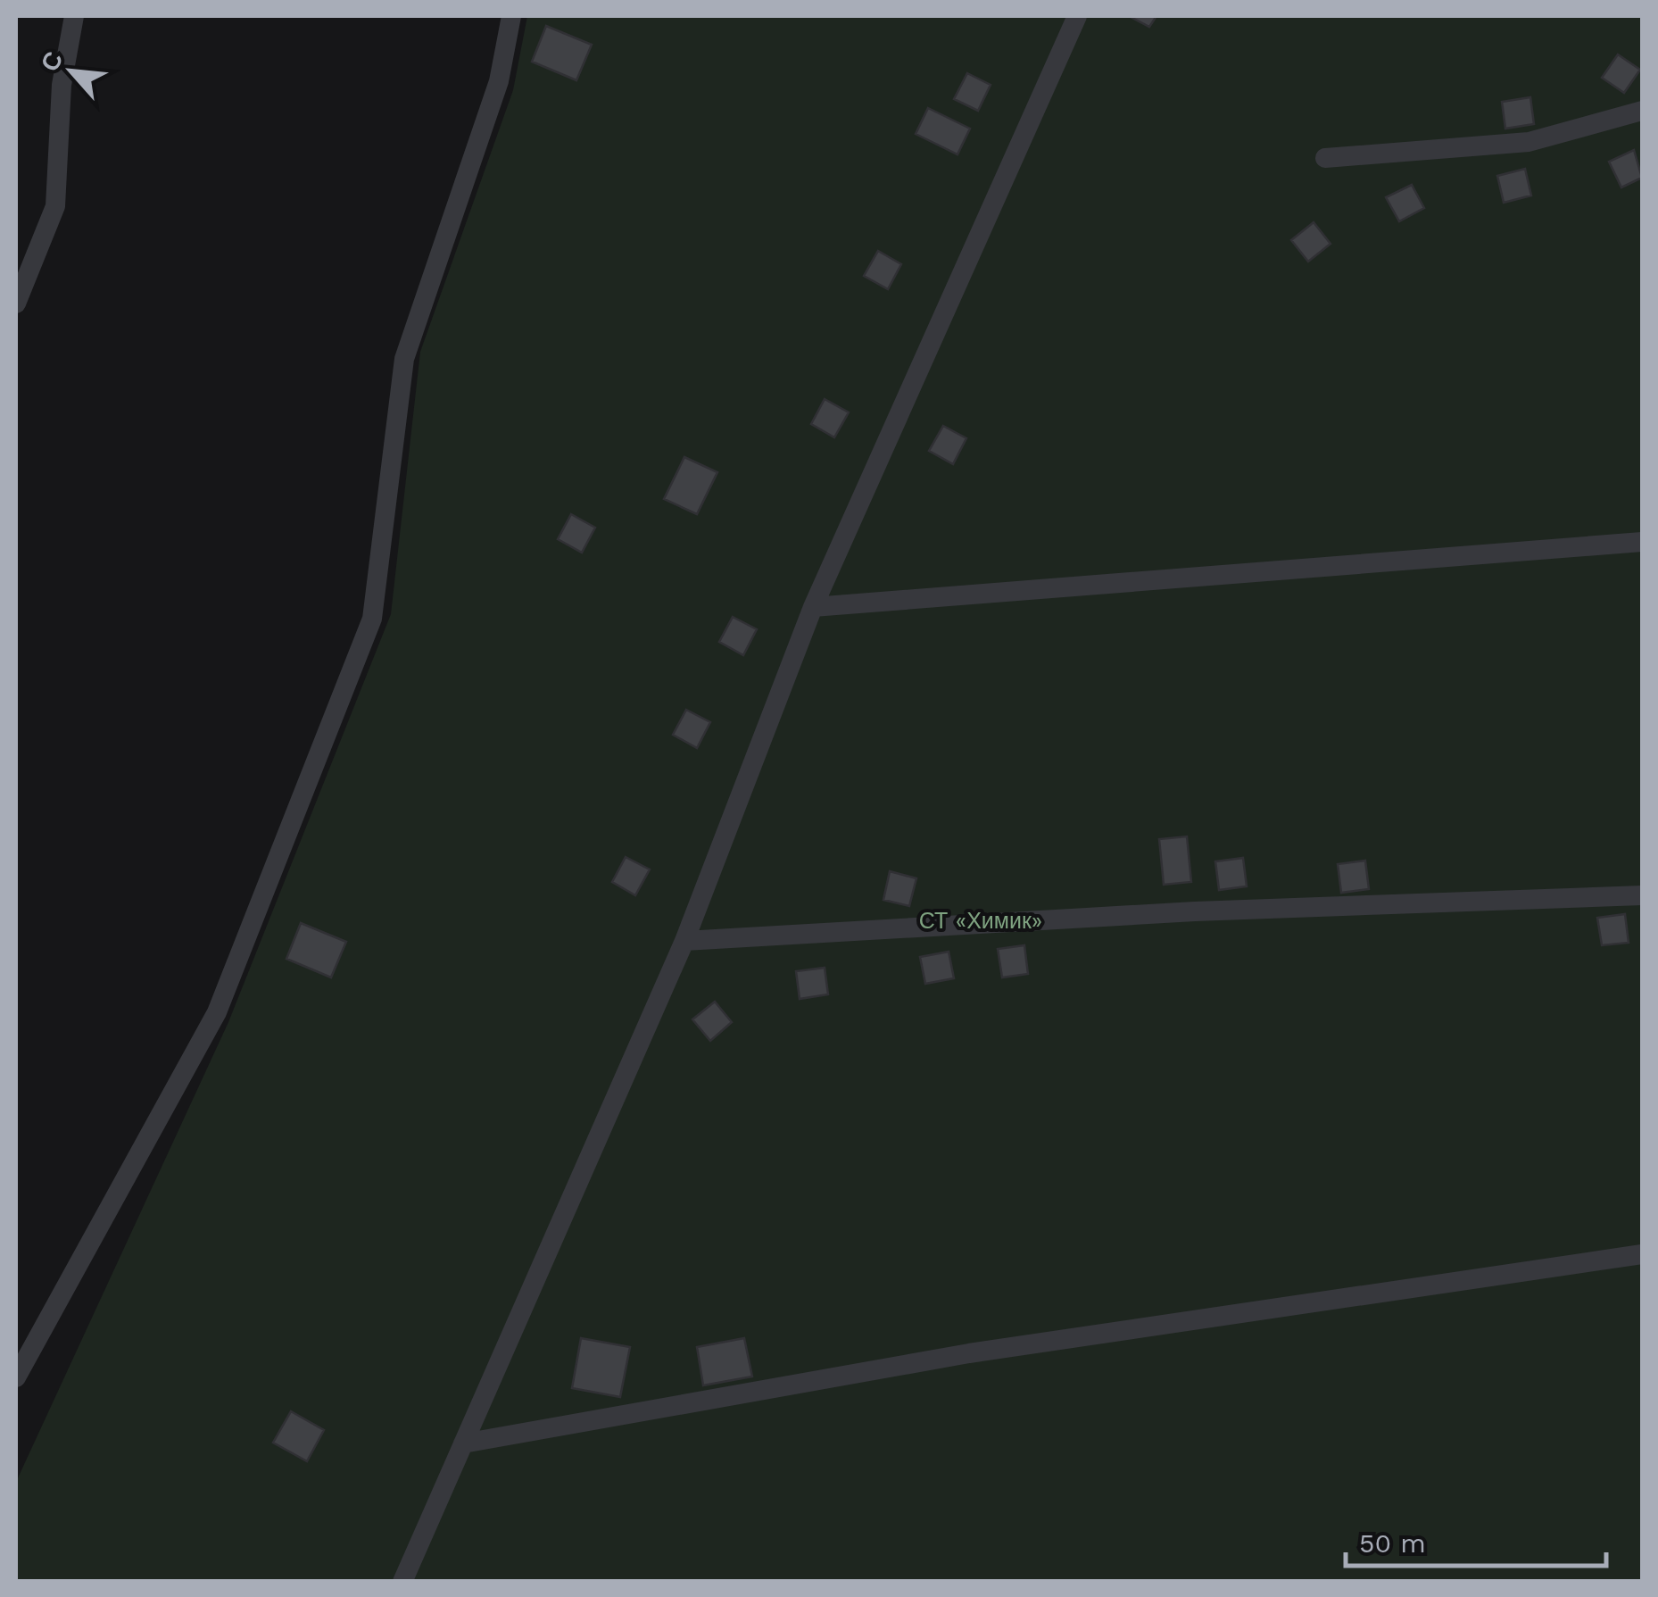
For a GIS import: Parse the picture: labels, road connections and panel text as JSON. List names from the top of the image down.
{
  "parks": ["СТ «Химик»"],
  "scale_bar": "50 m",
  "north": "top left"
}
